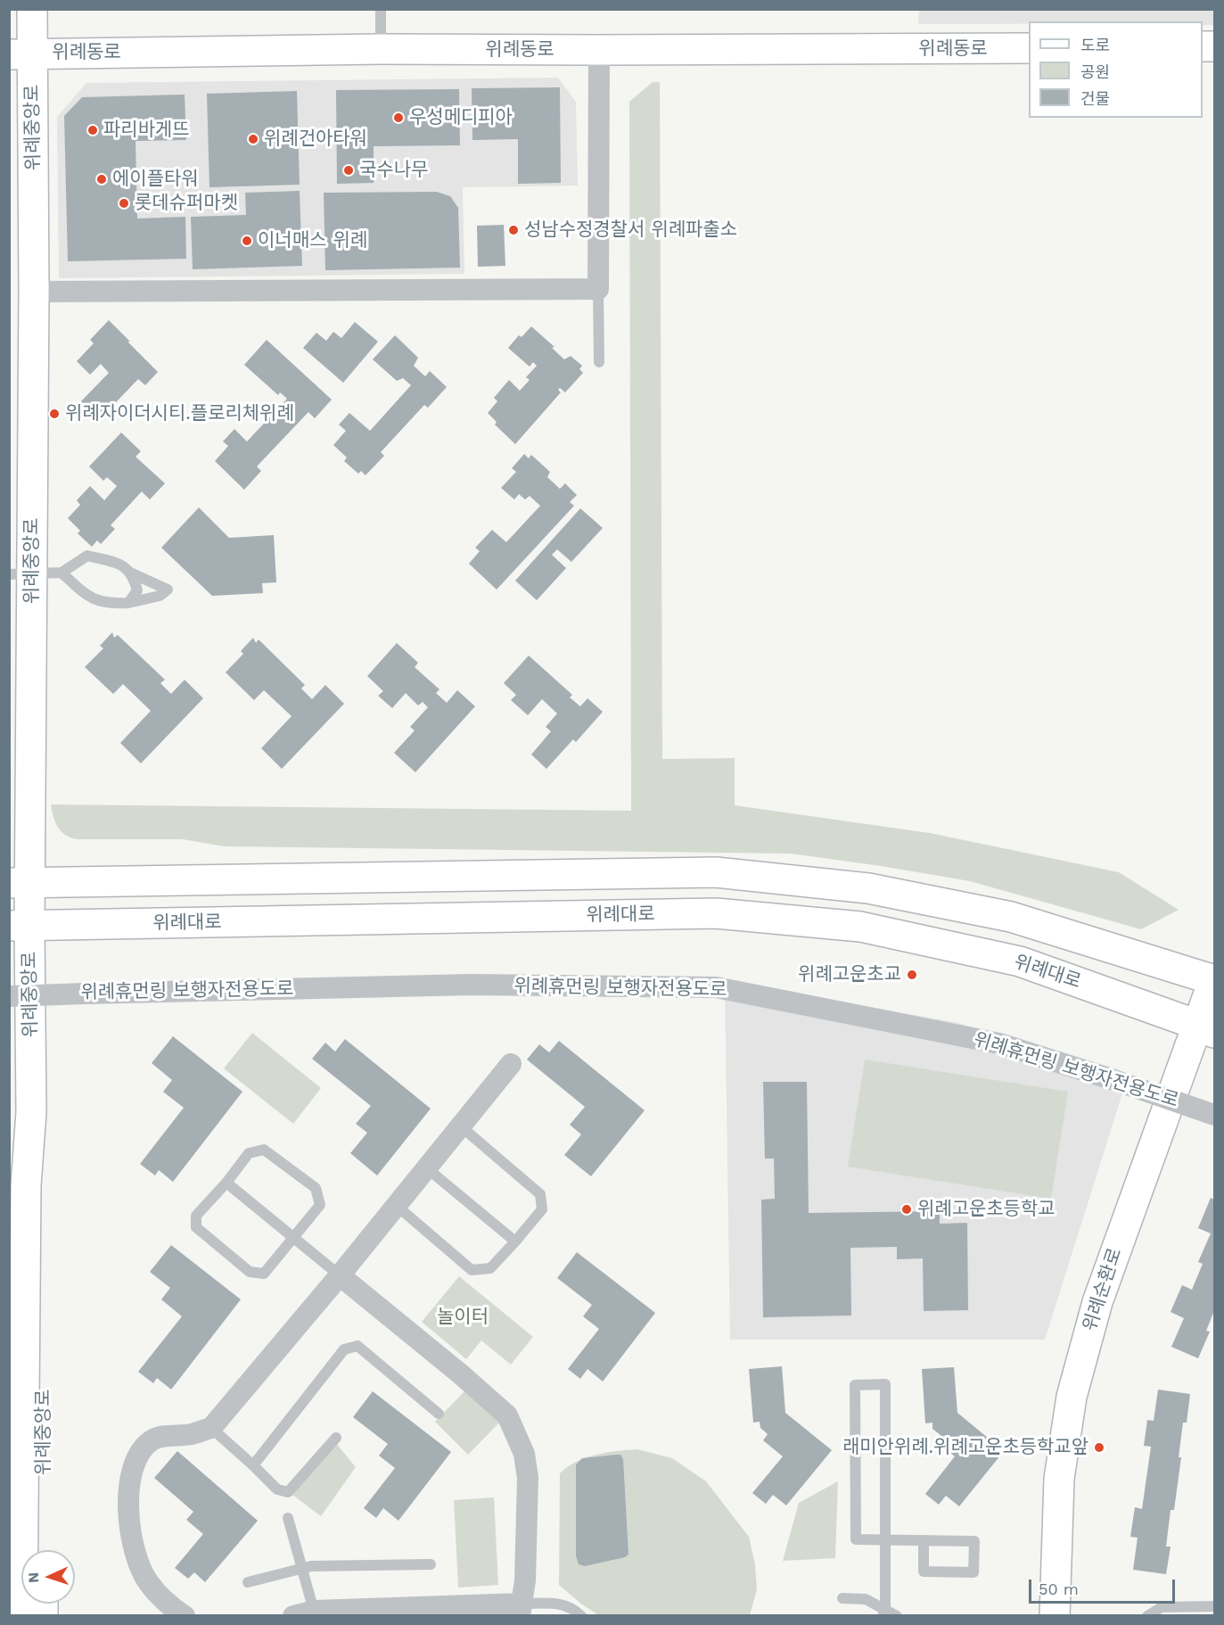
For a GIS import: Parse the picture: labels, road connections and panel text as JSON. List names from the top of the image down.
{
  "streets": {
    "main road": [
      "위례동로",
      "위례중앙로",
      "위례대로",
      "위례순환로"
    ],
    "street": ["위례휴먼링 보행자전용도로"]
  },
  "crossings": [
    ["위례동로", "위례중앙로"],
    ["위례중앙로", "위례대로"],
    ["위례대로", "위례순환로"]
  ],
  "parks": ["놀이터"],
  "places": [
    "우성메디피아",
    "파리바게뜨",
    "위례건아타워",
    "국수나무",
    "에이플타워",
    "롯데슈퍼마켓",
    "성남수정경찰서 위례파출소",
    "이너매스 위례",
    "위례자이더시티.플로리체위례",
    "위례고운초교",
    "위례고운초등학교",
    "래미안위례.위례고운초등학교앞"
  ],
  "legend": ["도로", "공원", "건물"],
  "scale_bar": "50 m",
  "north": "left"
}
